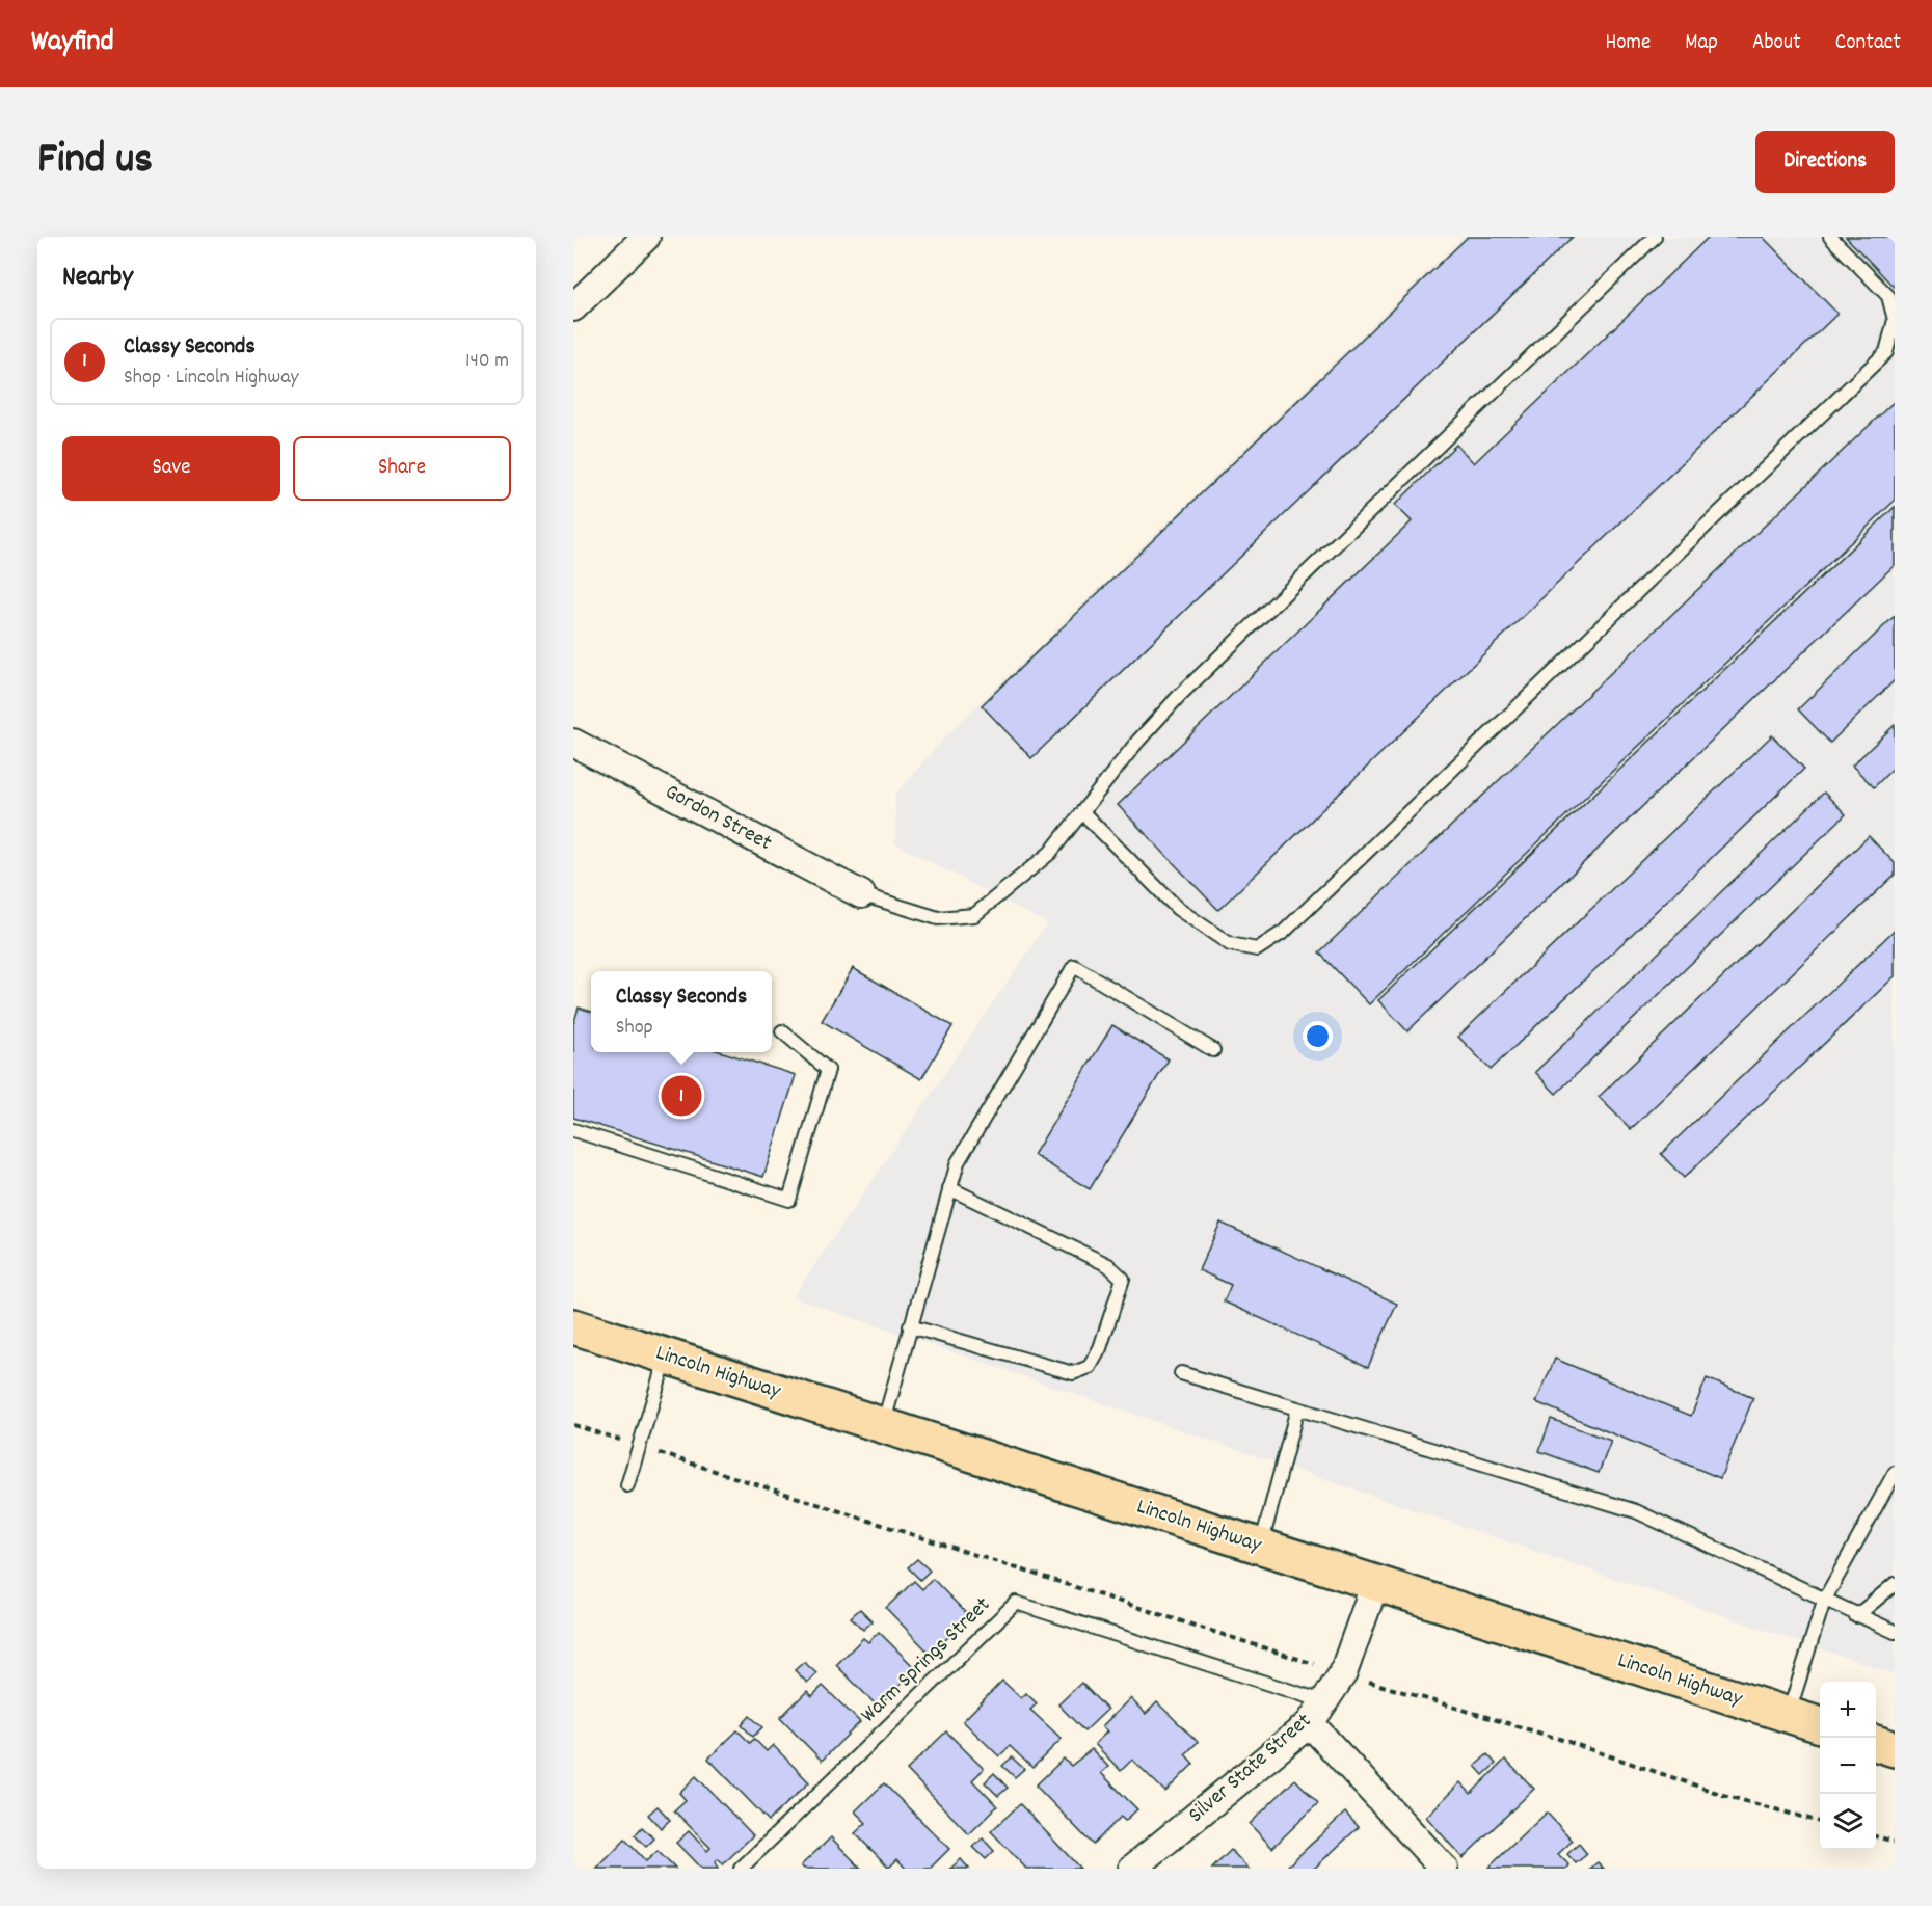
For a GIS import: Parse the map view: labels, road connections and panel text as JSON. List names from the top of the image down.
{
  "streets": {
    "highway": ["Lincoln Highway"],
    "street": ["Gordon Street", "Silver State Street"],
    "lane": ["Warm Springs Street"]
  },
  "crossings": [
    ["Lincoln Highway", "Silver State Street"],
    ["Warm Springs Street", "Silver State Street"]
  ],
  "page": {
    "header": "Wayfind",
    "nav": [
      "Home",
      "Map",
      "About",
      "Contact"
    ],
    "title": "Find us",
    "buttons": [
      "Directions",
      ["Save", "Share"]
    ],
    "heading": "Nearby",
    "list": [
      {
        "mark": "1",
        "name": "Classy Seconds",
        "note": "Shop · Lincoln Highway",
        "value": "140 m"
      }
    ],
    "popup": ["Classy Seconds", "Shop"],
    "pins": "1",
    "map_buttons": ["+", "−"]
  }
}
